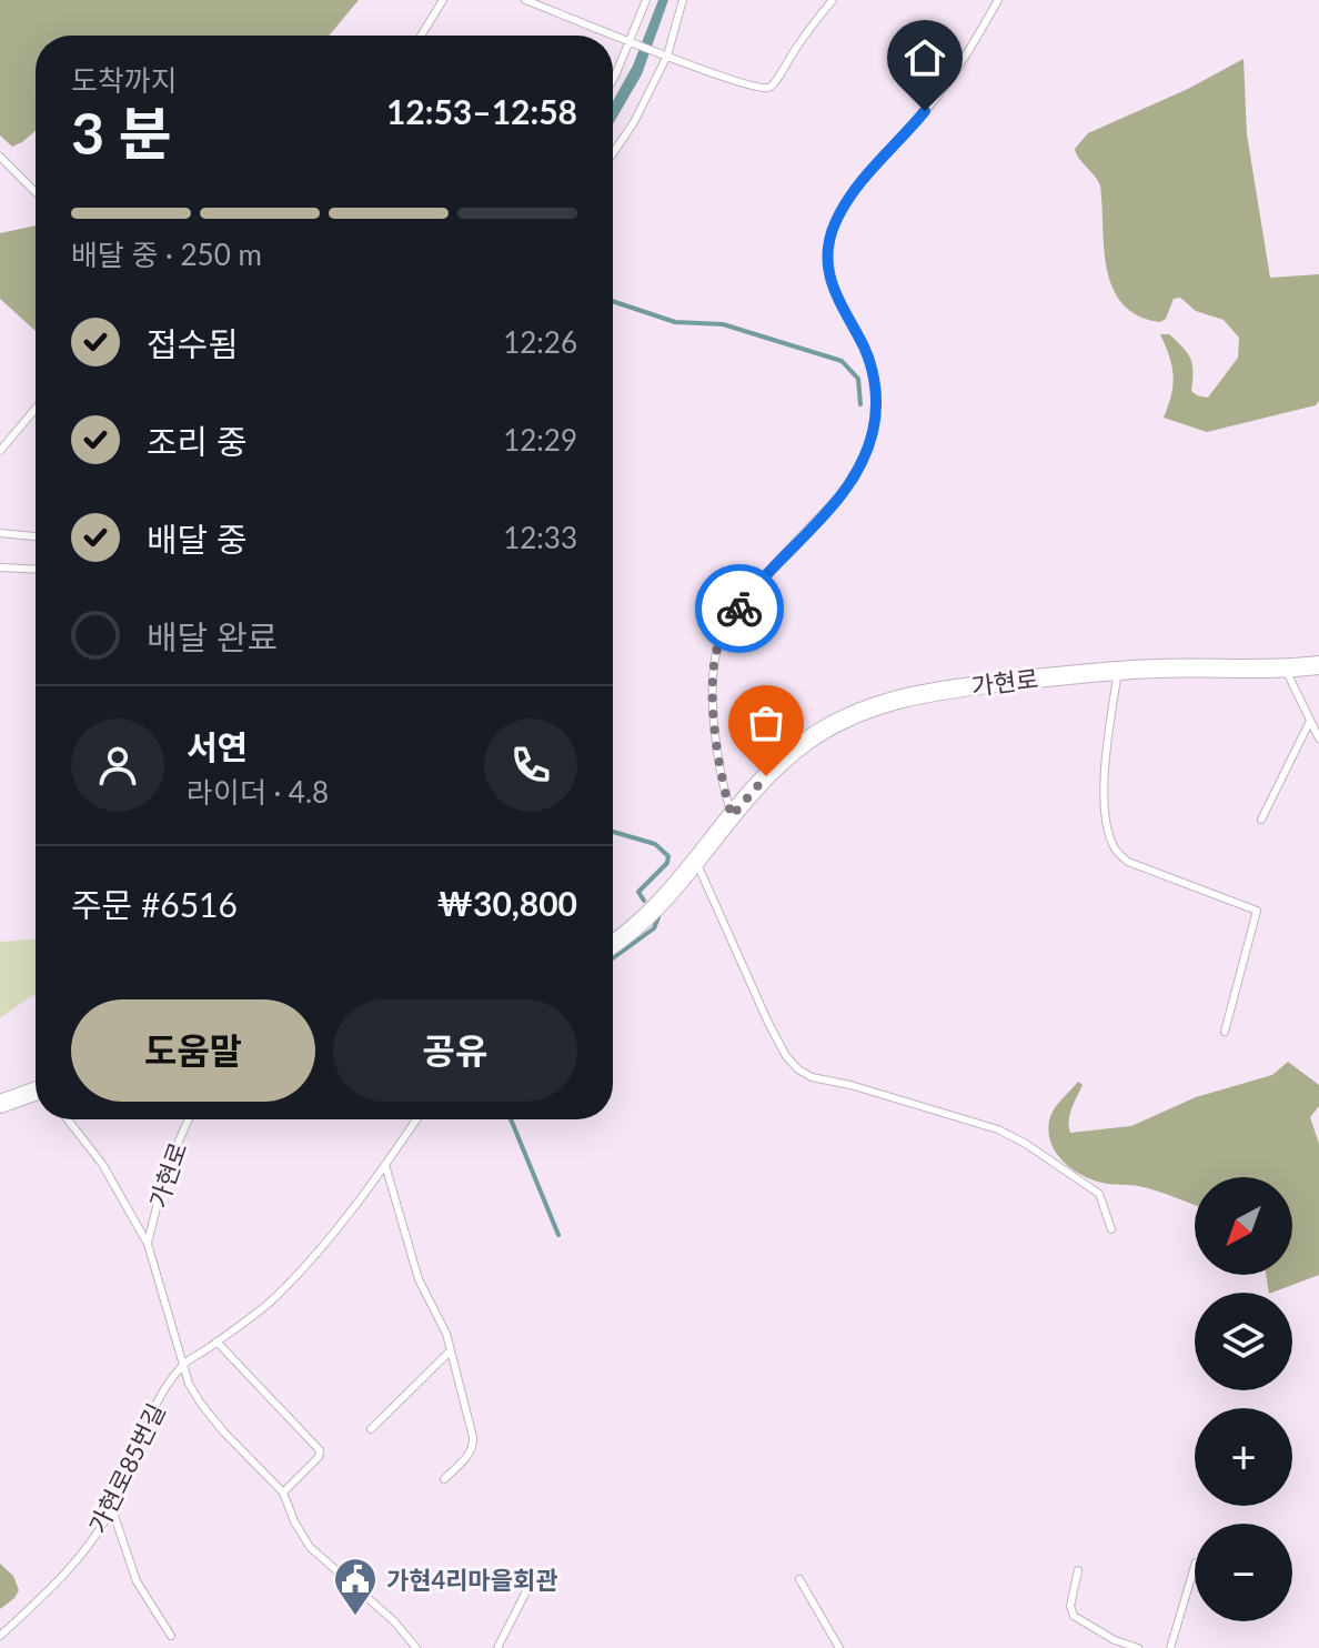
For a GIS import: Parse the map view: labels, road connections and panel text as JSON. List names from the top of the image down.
{
  "streets": {
    "street": ["가현로"],
    "lane": ["가현로85번길"]
  },
  "places": {
    "public building": ["가현4리마을회관"]
  },
  "north": "bottom left",
  "page": {
    "heading": ["3 분", "도착까지", "12:53–12:58"],
    "panel": [
      "서연",
      "라이더 · 4.8",
      "주문 #6516",
      "₩30,800"
    ],
    "bar": "배달 중 · 250 m",
    "list": [
      ["접수됨", "12:26"],
      ["조리 중", "12:29"],
      ["배달 중", "12:33"],
      "배달 완료"
    ],
    "buttons": ["도움말", "공유"],
    "map_buttons": ["+", "−"]
  }
}
